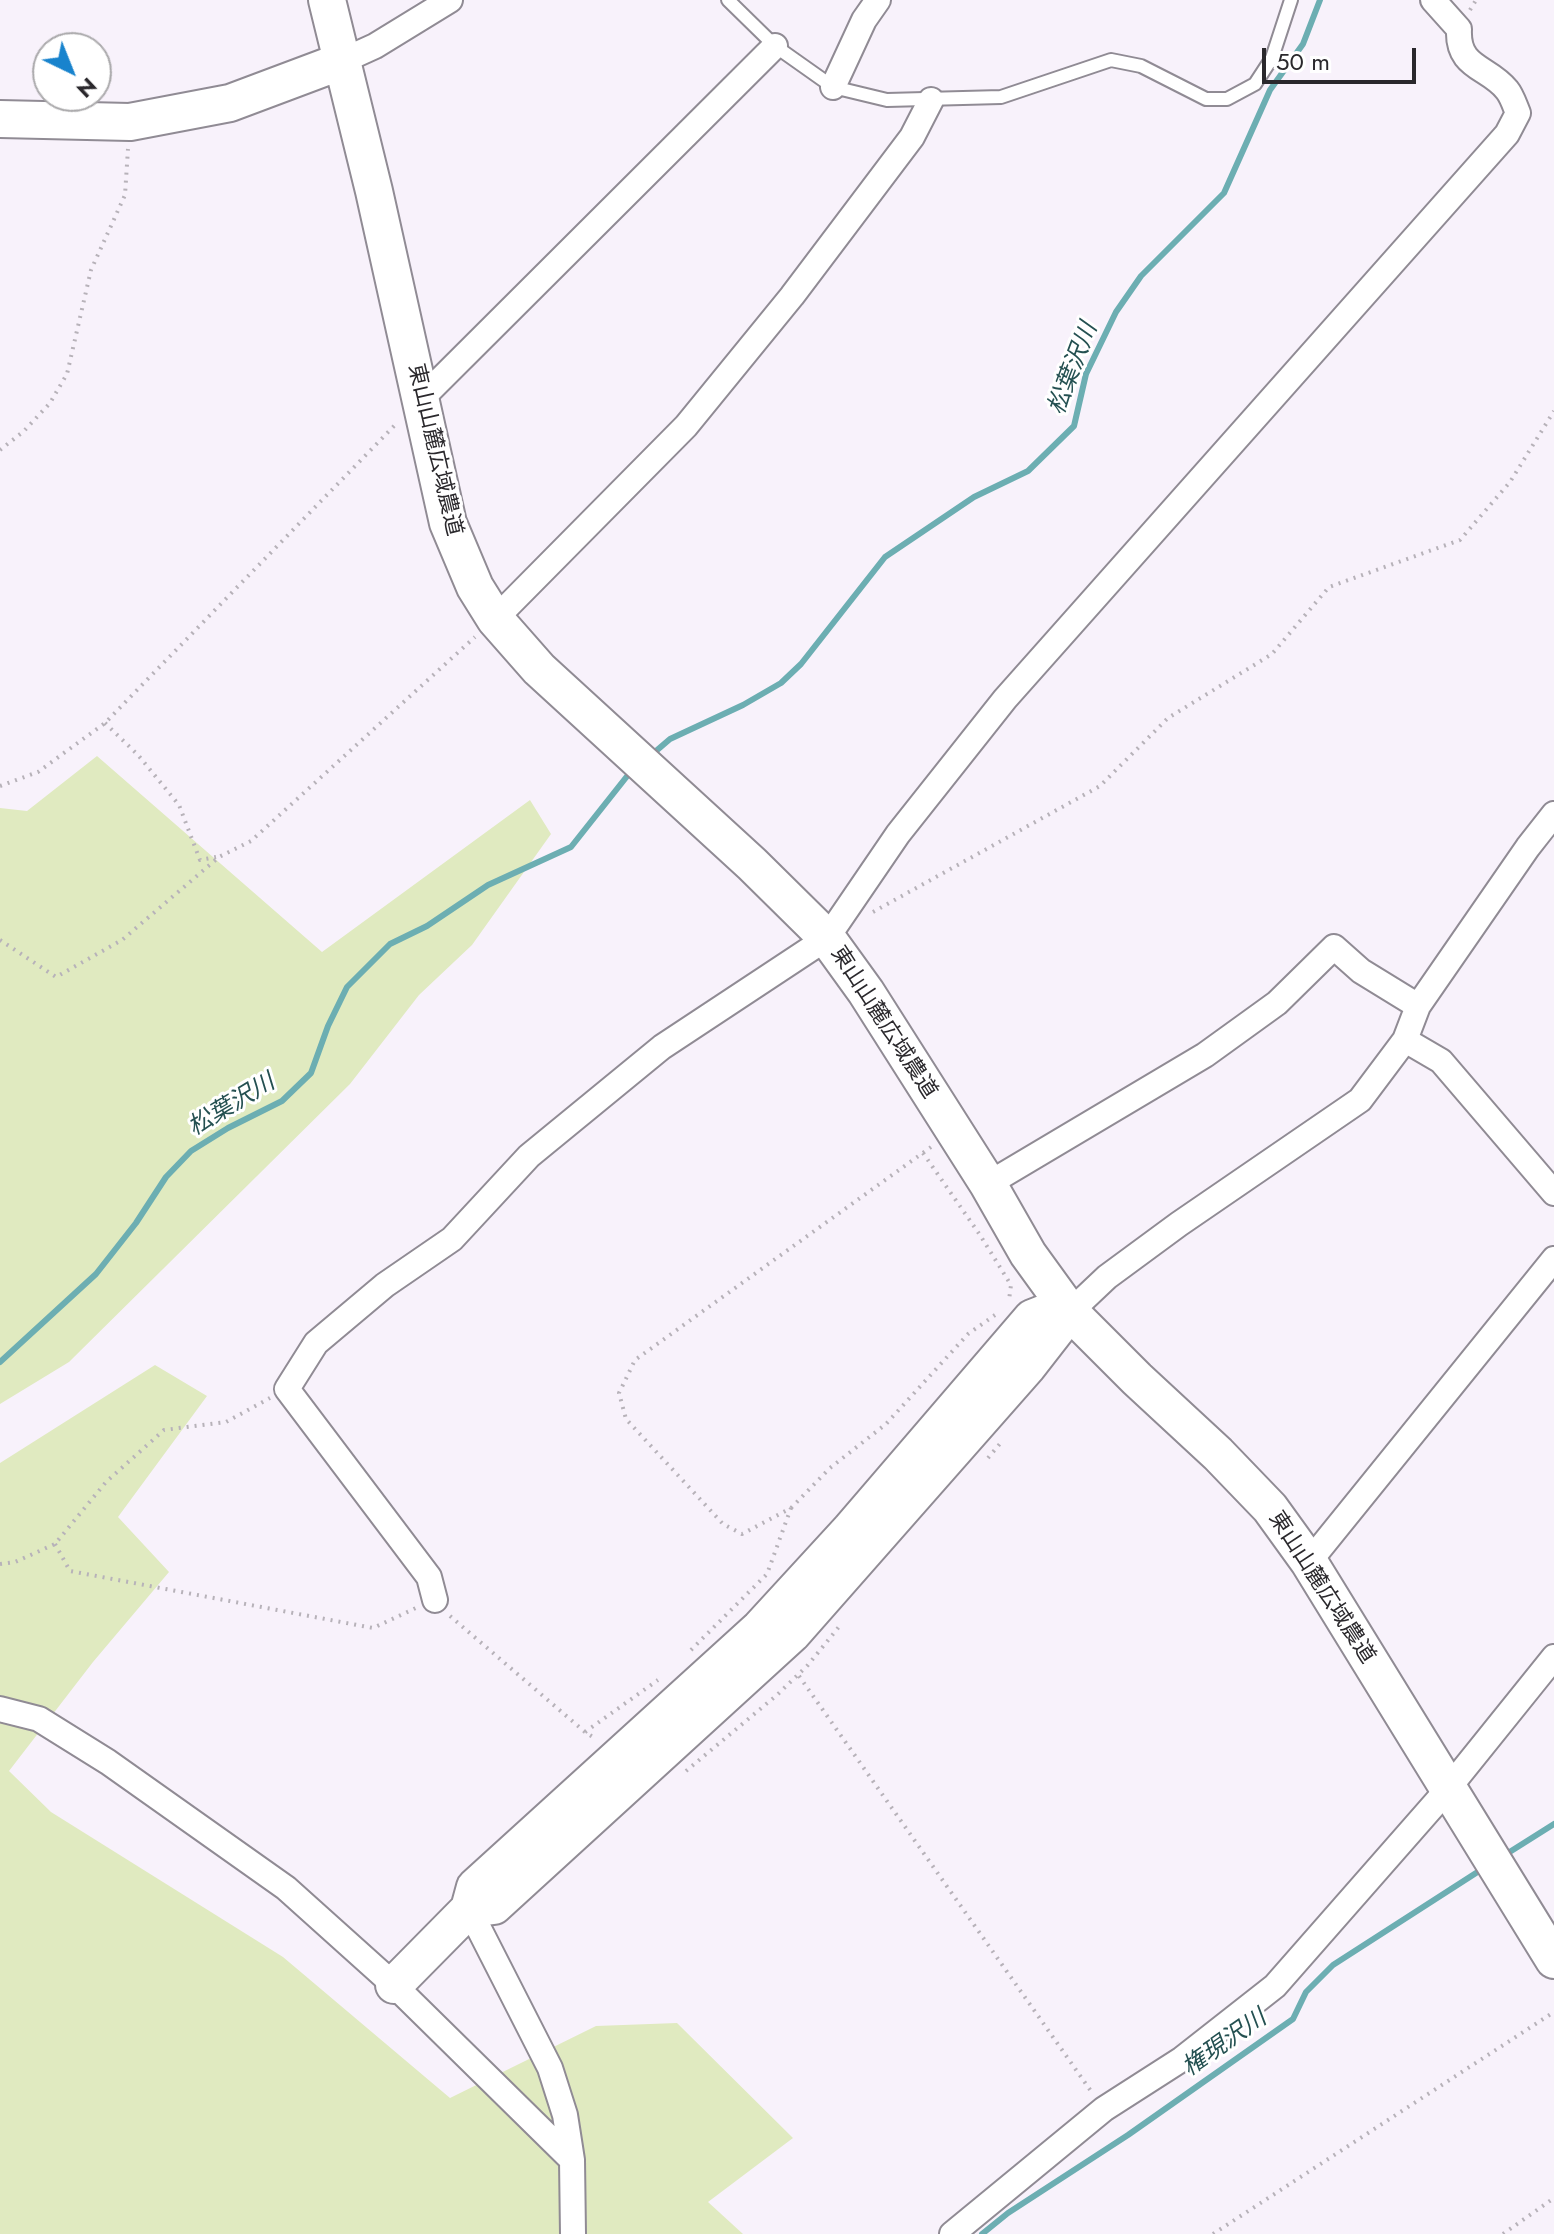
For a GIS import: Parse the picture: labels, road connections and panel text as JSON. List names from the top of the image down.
{
  "streets": {
    "street": ["東山山麓広域農道"]
  },
  "water": ["松葉沢川", "権現沢川"],
  "scale_bar": "50 m",
  "north": "bottom right"
}
